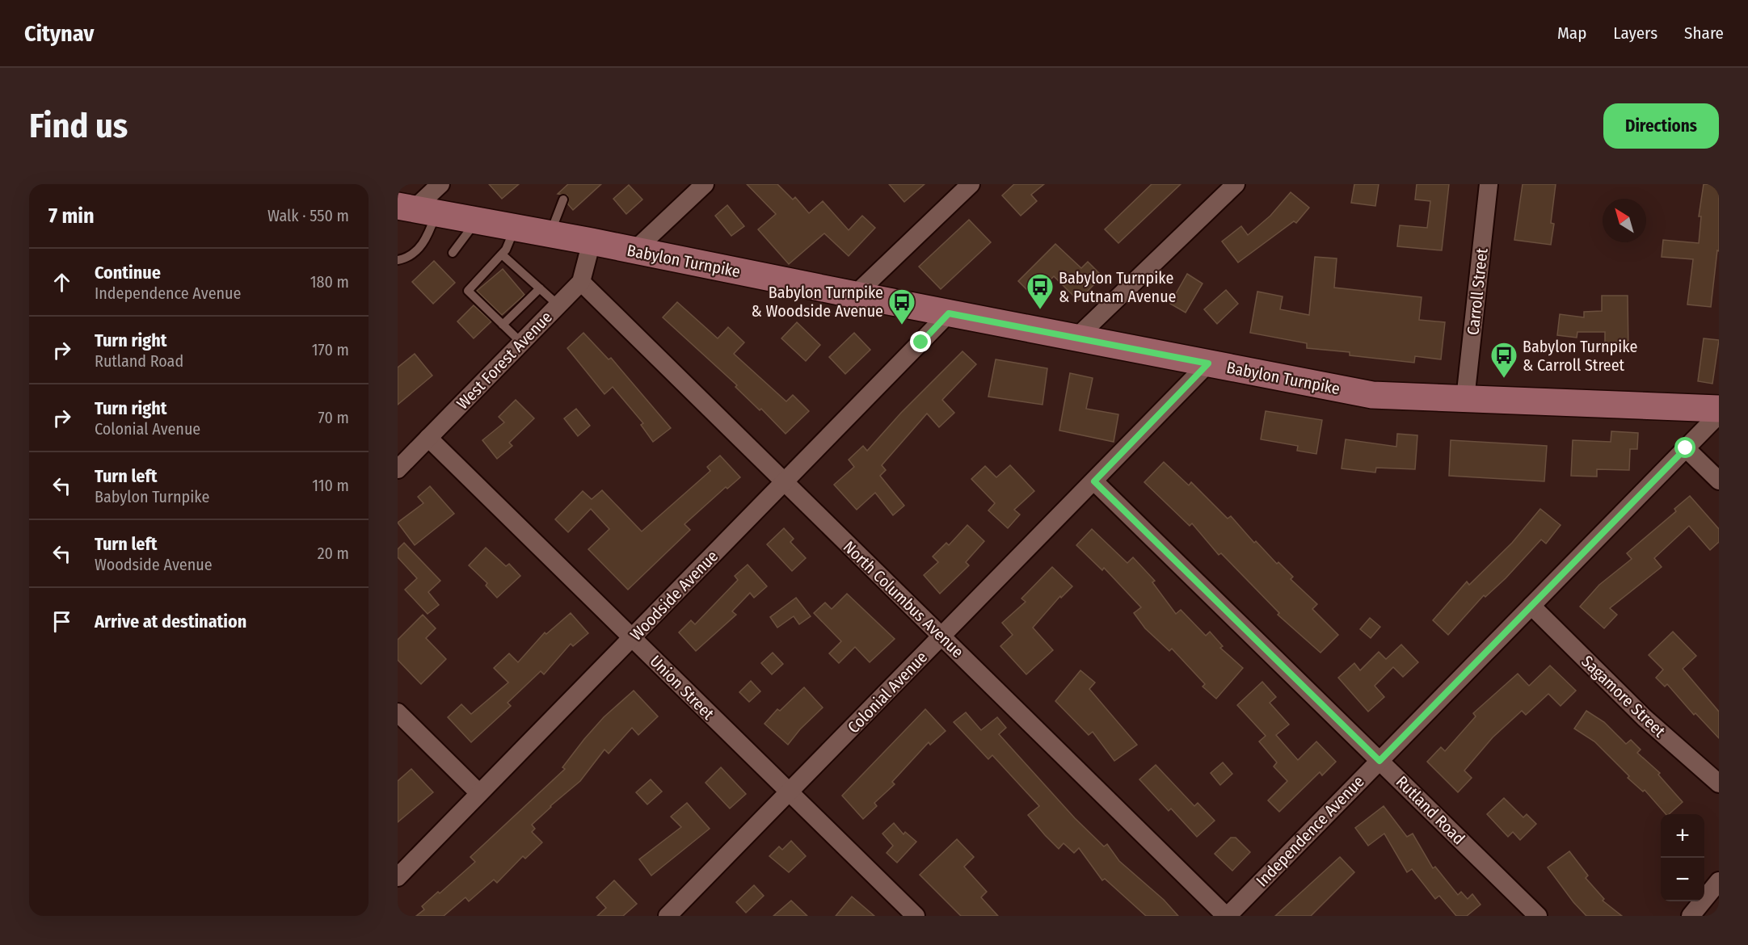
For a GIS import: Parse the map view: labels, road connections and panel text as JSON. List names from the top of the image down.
{
  "streets": {
    "main road": ["Babylon Turnpike"],
    "street": [
      "Carroll Street",
      "West Forest Avenue",
      "Woodside Avenue",
      "North Columbus Avenue",
      "Union Street",
      "Colonial Avenue",
      "Sagamore Street",
      "Rutland Road",
      "Independence Avenue"
    ]
  },
  "crossings": [
    ["Babylon Turnpike", "Carroll Street"],
    ["Babylon Turnpike", "Woodside Avenue"],
    ["Babylon Turnpike", "Colonial Avenue"],
    ["West Forest Avenue", "North Columbus Avenue"],
    ["West Forest Avenue", "Union Street"],
    ["Woodside Avenue", "North Columbus Avenue"],
    ["Woodside Avenue", "Union Street"],
    ["North Columbus Avenue", "Colonial Avenue"],
    ["North Columbus Avenue", "Independence Avenue"],
    ["Union Street", "Colonial Avenue"],
    ["Colonial Avenue", "Rutland Road"],
    ["Sagamore Street", "Independence Avenue"],
    ["Rutland Road", "Independence Avenue"]
  ],
  "places": {
    "bus stop": ["Babylon Turnpike & Putnam Avenue", "Babylon Turnpike & Woodside Avenue", "Babylon Turnpike & Carroll Street"]
  },
  "north": "top left",
  "page": {
    "header": "Citynav",
    "nav": ["Map", "Layers", "Share"],
    "buttons": "Directions",
    "title": "Find us",
    "heading": ["7 min", "Walk · 550 m"],
    "list": [
      ["Continue", "Independence Avenue", "180 m"],
      ["Turn right", "Rutland Road", "170 m"],
      ["Turn right", "Colonial Avenue", "70 m"],
      ["Turn left", "Babylon Turnpike", "110 m"],
      ["Turn left", "Woodside Avenue", "20 m"],
      "Arrive at destination"
    ],
    "map_buttons": ["+", "−"]
  }
}
